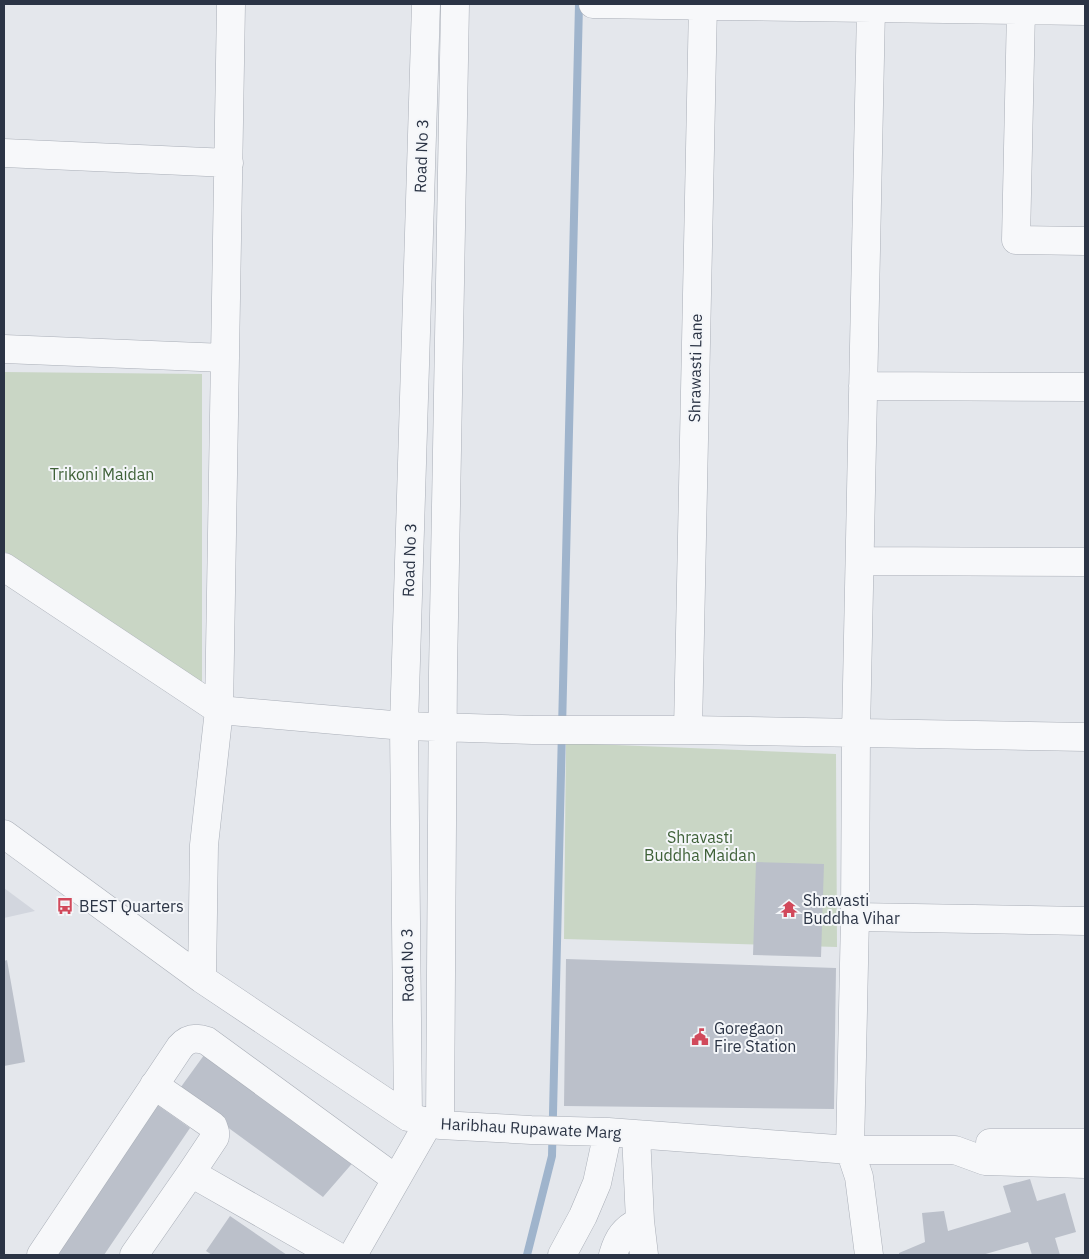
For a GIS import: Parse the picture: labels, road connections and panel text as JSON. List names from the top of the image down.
{
  "streets": {
    "street": ["Road No 3", "Shrawasti Lane", "Haribhau Rupawate Marg"]
  },
  "crossings": [
    ["Road No 3", "Haribhau Rupawate Marg"]
  ],
  "parks": ["Trikoni Maidan", "Shravasti Buddha Maidan"],
  "places": {
    "bus stop": ["BEST Quarters"],
    "temple": ["Shravasti Buddha Vihar"],
    "public building": ["Goregaon Fire Station"]
  }
}
